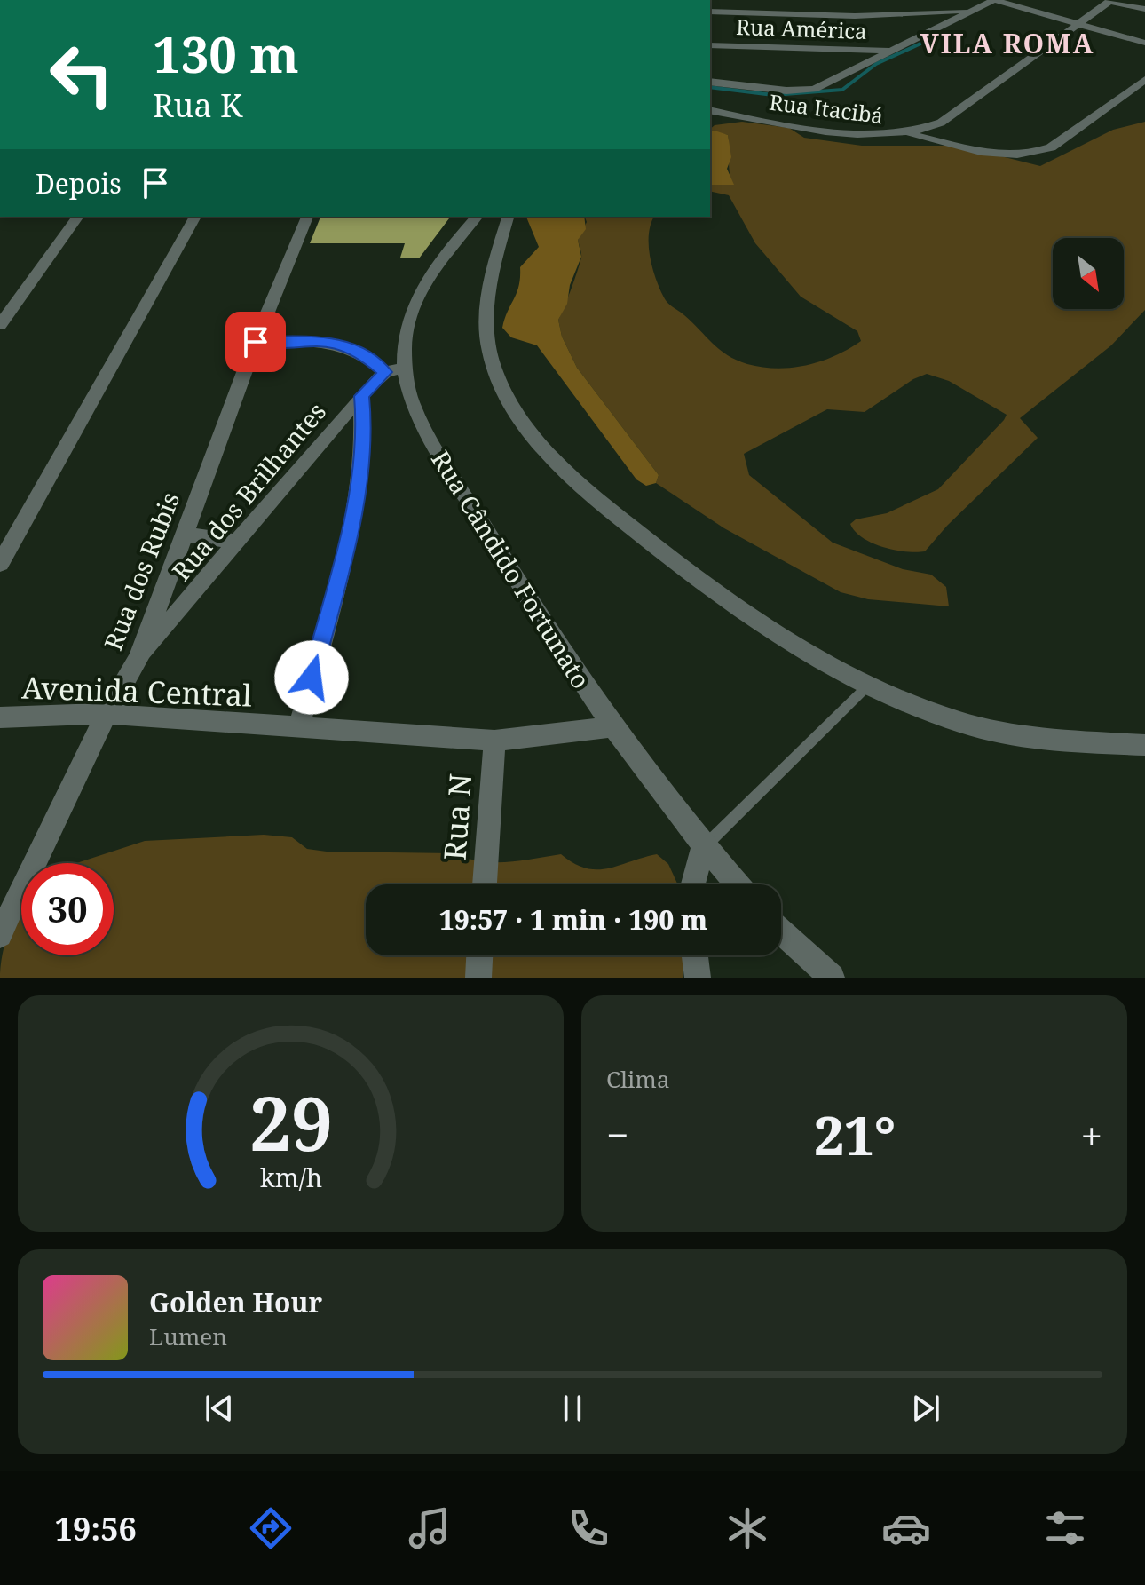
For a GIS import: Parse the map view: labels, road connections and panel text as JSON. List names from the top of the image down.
{
  "streets": {
    "street": [
      "Rua América",
      "Rua Itacibá",
      "Rua dos Brilhantes",
      "Rua Cândido Fortunato",
      "Rua dos Rubis",
      "Avenida Central",
      "Rua N"
    ]
  },
  "crossings": [
    ["Rua dos Brilhantes", "Rua Cândido Fortunato"],
    ["Rua dos Brilhantes", "Rua dos Rubis"],
    ["Rua Cândido Fortunato", "Avenida Central"],
    ["Rua dos Rubis", "Avenida Central"],
    ["Avenida Central", "Rua N"]
  ],
  "districts": ["VILA ROMA"],
  "north": "bottom right",
  "page": {
    "turn": ["130 m", "Rua K"],
    "then": "Depois",
    "limit": "30",
    "trip": "19:57 · 1 min · 190 m",
    "tile": "Clima",
    "heat": ["−", "21°", "+"],
    "song": ["Golden Hour", "Lumen"],
    "tabs": "19:56",
    "gauge": ["29", "km/h"]
  }
}
